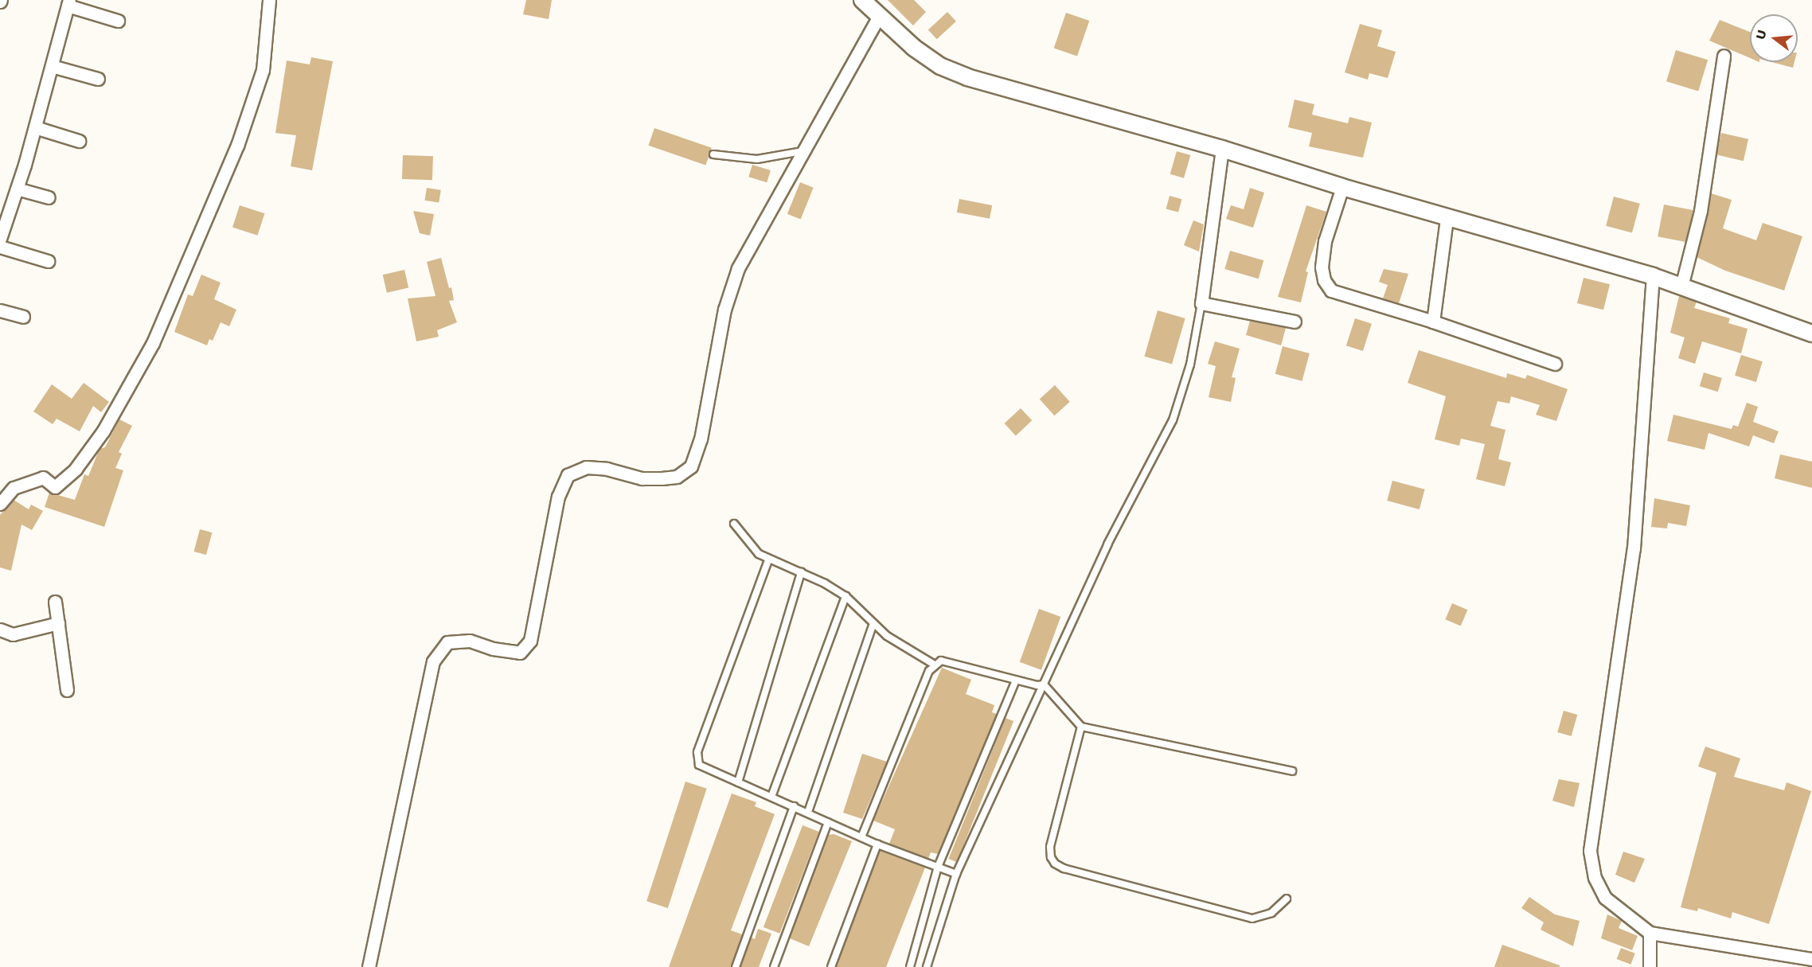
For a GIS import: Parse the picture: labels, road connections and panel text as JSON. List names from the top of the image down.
{
  "north": "left"
}
